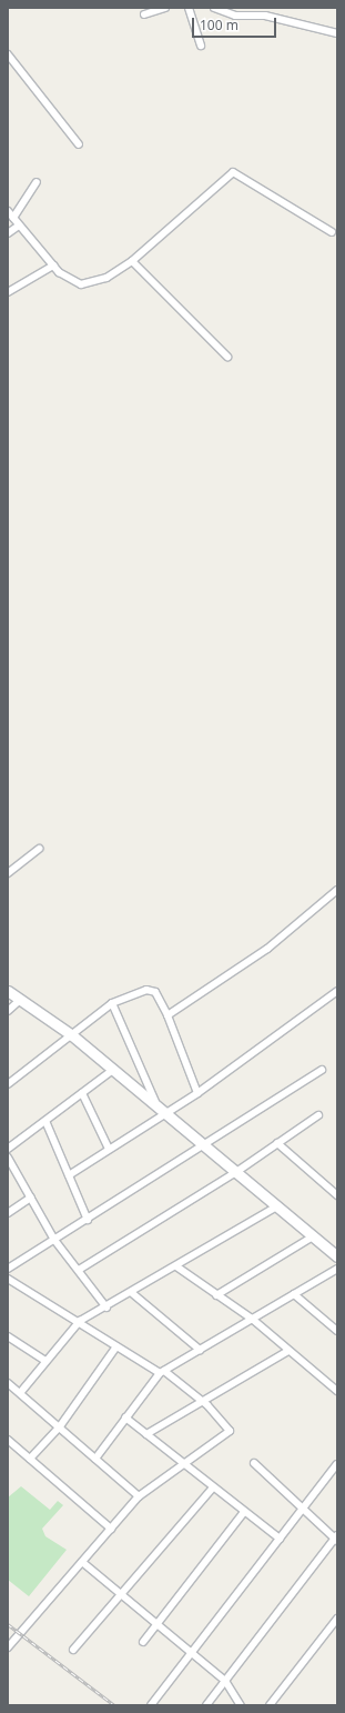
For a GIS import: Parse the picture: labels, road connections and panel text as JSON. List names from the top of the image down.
{
  "scale_bar": "100 m"
}
